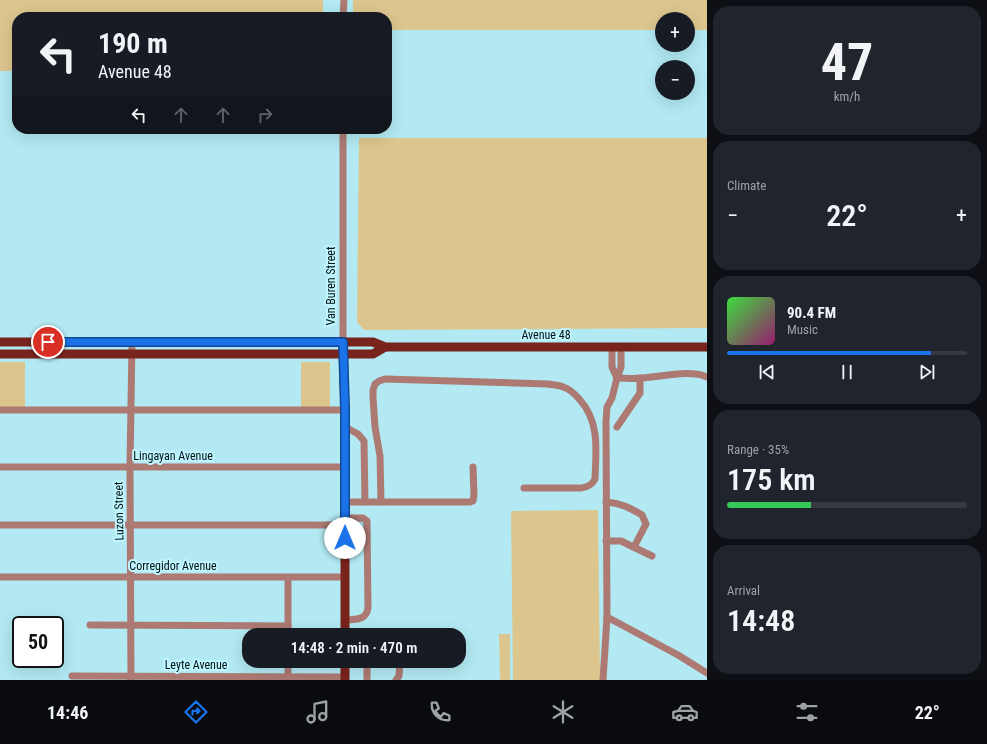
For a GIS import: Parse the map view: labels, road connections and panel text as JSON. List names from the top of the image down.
{
  "streets": {
    "main road": ["Van Buren Street", "Avenue 48"],
    "street": [
      "Lingayan Avenue",
      "Luzon Street",
      "Corregidor Avenue",
      "Leyte Avenue"
    ]
  },
  "crossings": [
    ["Van Buren Street", "Avenue 48"],
    ["Van Buren Street", "Lingayan Avenue"],
    ["Van Buren Street", "Corregidor Avenue"],
    ["Avenue 48", "Luzon Street"],
    ["Lingayan Avenue", "Luzon Street"],
    ["Luzon Street", "Corregidor Avenue"],
    ["Luzon Street", "Leyte Avenue"]
  ],
  "page": {
    "tile": [
      ["47", "km/h"],
      "Climate",
      ["Range · 35%", "175 km"],
      ["Arrival", "14:48"]
    ],
    "map_buttons": ["+", "−"],
    "turn": ["190 m", "Avenue 48"],
    "heat": ["−", "22°", "+"],
    "song": ["90.4 FM", "Music"],
    "limit": "50",
    "trip": "14:48 · 2 min · 470 m",
    "tabs": ["14:46", "22°"]
  }
}
